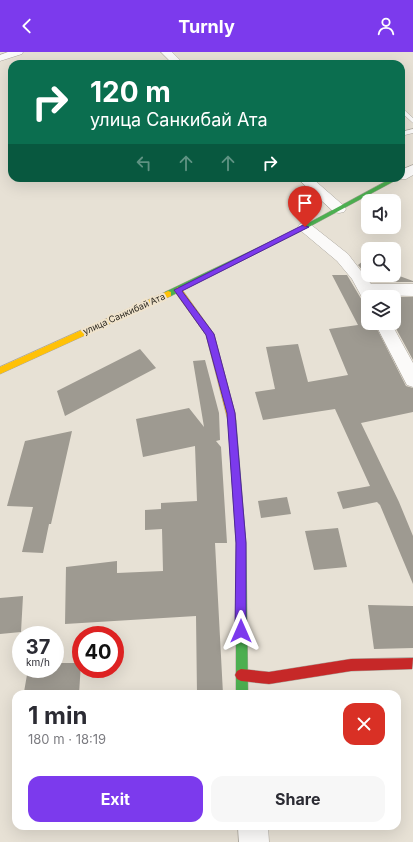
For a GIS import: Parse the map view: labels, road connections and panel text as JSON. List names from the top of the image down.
{
  "streets": {
    "street": ["улица Санкибай Ата"]
  },
  "page": {
    "header": "Turnly",
    "turn": ["120 m", "улица Санкибай Ата"],
    "speed": "37 km/h",
    "limit": "40",
    "heading": ["1 min", "180 m · 18:19"],
    "buttons": ["Exit", "Share"]
  }
}
